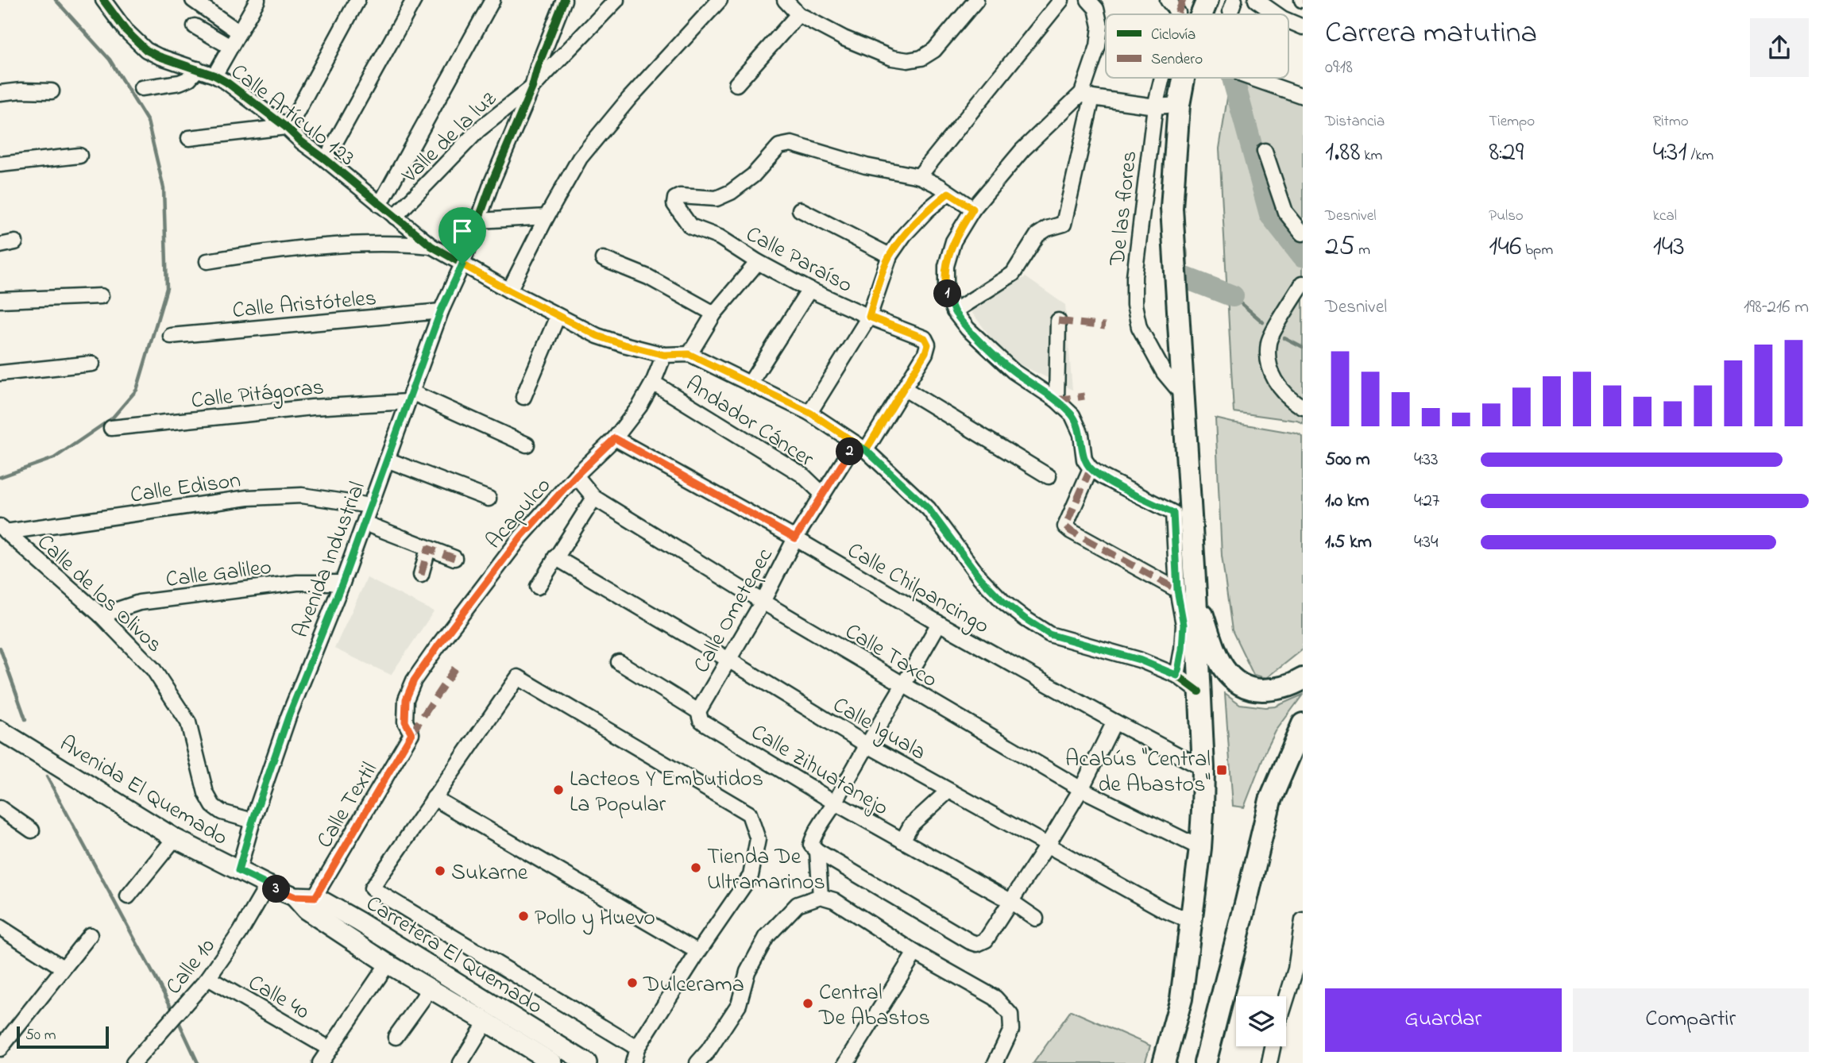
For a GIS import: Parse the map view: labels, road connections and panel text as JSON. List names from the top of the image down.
{
  "streets": {
    "main road": ["Avenida El Quemado", "Carretera El Quemado"],
    "street": [
      "Calle Artículo 123",
      "Valle de la luz",
      "De las flores",
      "Calle Paraíso",
      "Calle Aristóteles",
      "Calle Pitágoras",
      "Andador Cáncer",
      "Calle Edison",
      "Acapulco",
      "Avenida Industrial",
      "Calle Galileo",
      "Calle Chilpancingo",
      "Calle de los Olivos",
      "Calle Ometepec",
      "Calle Taxco",
      "Calle Iguala",
      "Calle Zihuatanejo",
      "Calle Textil",
      "Calle 10",
      "Calle 40"
    ]
  },
  "crossings": [
    ["Calle Artículo 123", "Valle de la luz"],
    ["Calle Artículo 123", "Acapulco"],
    ["Calle Artículo 123", "Avenida Industrial"],
    ["Valle de la luz", "Avenida Industrial"],
    ["Calle Paraíso", "Calle Ometepec"],
    ["Calle Aristóteles", "Avenida Industrial"],
    ["Calle Pitágoras", "Avenida Industrial"],
    ["Andador Cáncer", "Acapulco"],
    ["Andador Cáncer", "Calle Ometepec"],
    ["Calle Edison", "Avenida Industrial"],
    ["Calle Edison", "Calle de los Olivos"],
    ["Acapulco", "Calle Chilpancingo"],
    ["Acapulco", "Calle Taxco"],
    ["Acapulco", "Calle Textil"],
    ["Avenida Industrial", "Calle Galileo"],
    ["Avenida Industrial", "Calle de los Olivos"],
    ["Avenida Industrial", "Avenida El Quemado"],
    ["Calle Galileo", "Calle de los Olivos"],
    ["Calle Chilpancingo", "Calle Ometepec"],
    ["Calle Ometepec", "Calle Taxco"],
    ["Calle Ometepec", "Calle Iguala"],
    ["Calle Ometepec", "Calle Zihuatanejo"],
    ["Avenida El Quemado", "Carretera El Quemado"],
    ["Avenida El Quemado", "Calle 10"],
    ["Calle Textil", "Carretera El Quemado"],
    ["Carretera El Quemado", "Calle 10"],
    ["Calle 10", "Calle 40"]
  ],
  "places": {
    "transit": ["Acabús \"Central de Abastos\""],
    "other": [
      "Lacteos Y Embutidos La Popular",
      "Tienda De Ultramarinos",
      "Sukarne",
      "Pollo y Huevo",
      "Dulcerama",
      "Central De Abastos"
    ]
  },
  "legend": ["Ciclovía", "Sendero"],
  "scale_bar": "50 m",
  "page": {
    "heading": ["Carrera matutina", "09:18"],
    "stats": [
      ["Distancia", "1.88 km"],
      ["Tiempo", "8:29"],
      ["Ritmo", "4:31 /km"],
      ["Desnivel", "25 m"],
      ["Pulso", "146 bpm"],
      ["kcal", "143"]
    ],
    "pins": ["1", "2", "3"],
    "chart": ["Desnivel", "198–216 m"],
    "list": [
      {
        "name": "500 m",
        "note": "4:33"
      },
      {
        "name": "1.0 km",
        "note": "4:27"
      },
      {
        "name": "1.5 km",
        "note": "4:34"
      }
    ],
    "buttons": ["Guardar", "Compartir"],
    "scale": "50 m"
  }
}
